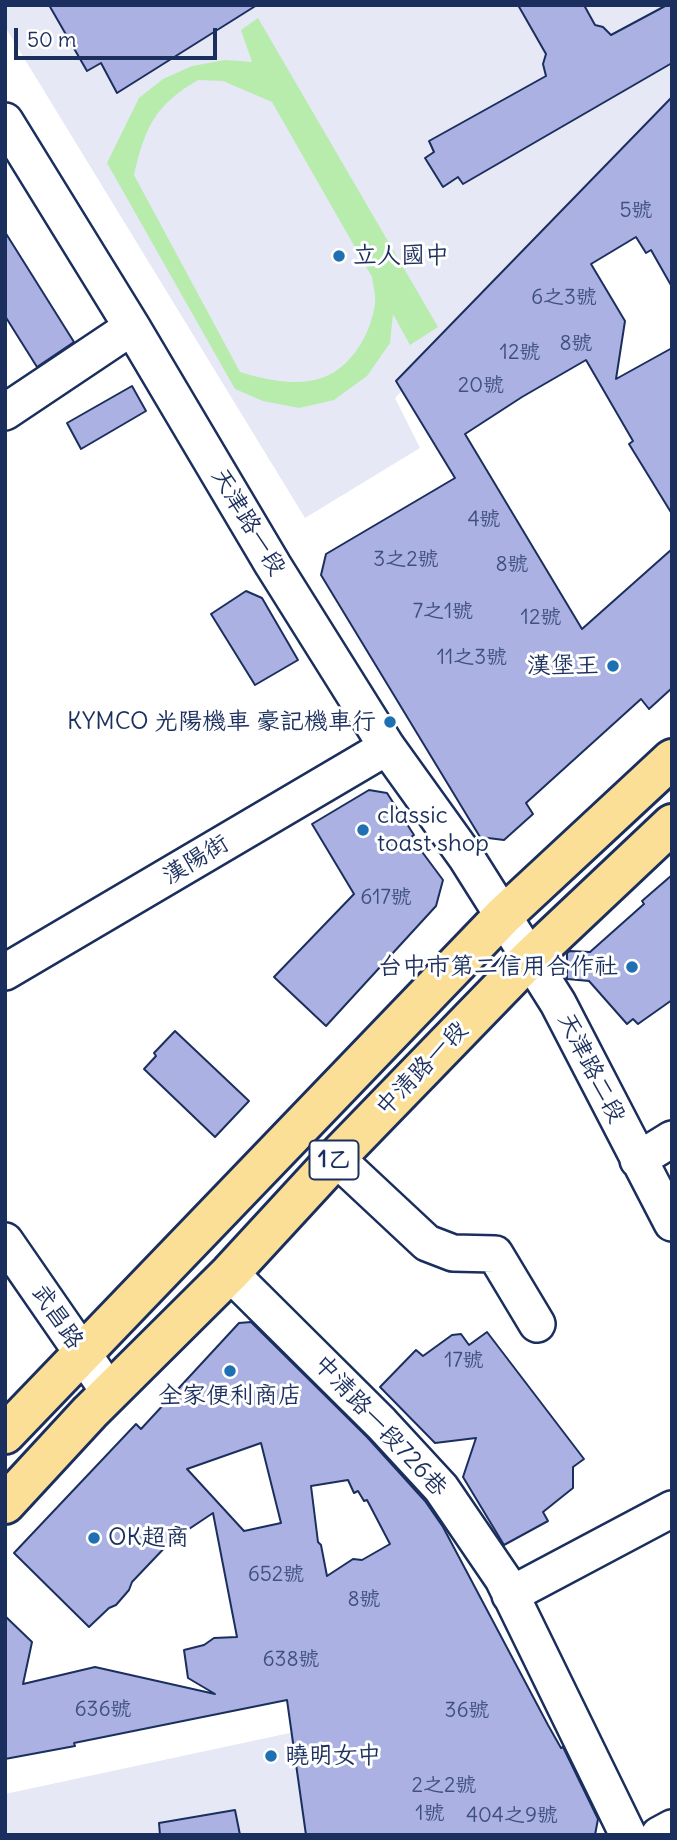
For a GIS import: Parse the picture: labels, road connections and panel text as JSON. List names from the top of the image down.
{
  "streets": {
    "main road": ["中清路一段", "1乙"],
    "street": [
      "天津路一段",
      "漢陽街",
      "天津路二段",
      "武昌路",
      "中清路一段726巷"
    ]
  },
  "crossings": [
    ["天津路一段", "漢陽街"],
    ["天津路一段", "天津路二段"],
    ["天津路一段", "中清路一段"],
    ["天津路二段", "中清路一段"],
    ["中清路一段", "武昌路"],
    ["中清路一段", "中清路一段726巷"]
  ],
  "places": [
    "立人國中",
    "漢堡王",
    "KYMCO 光陽機車 豪記機車行",
    "classic toast shop",
    "台中市第二信用合作社",
    "全家便利商店",
    "OK超商",
    "曉明女中"
  ],
  "house_numbers": [
    "5號",
    "6之3號",
    "8號",
    "12號",
    "20號",
    "4號",
    "3之2號",
    "8號",
    "7之1號",
    "12號",
    "11之3號",
    "617號",
    "17號",
    "652號",
    "8號",
    "638號",
    "636號",
    "36號",
    "2之2號",
    "1號",
    "404之9號"
  ],
  "scale_bar": "50 m"
}
